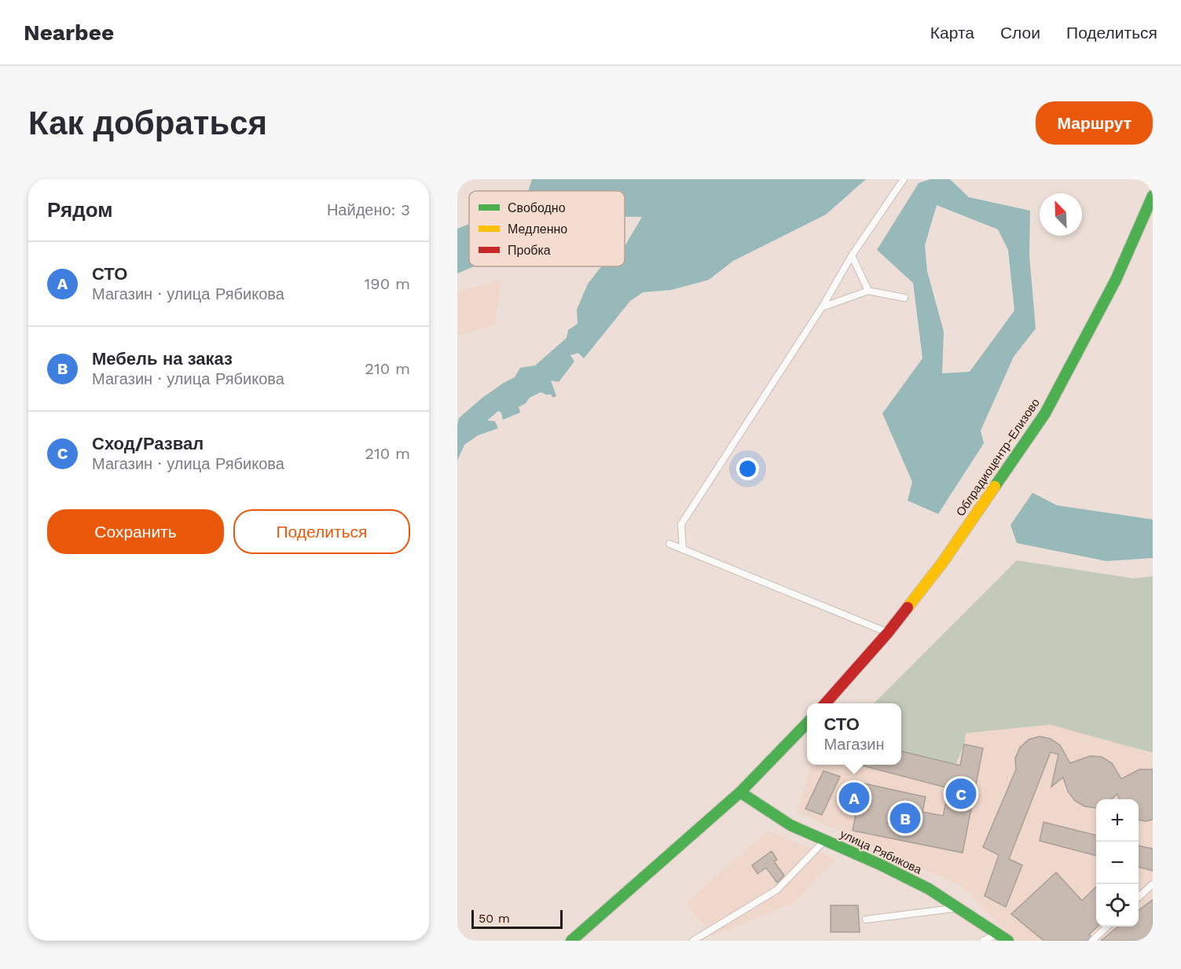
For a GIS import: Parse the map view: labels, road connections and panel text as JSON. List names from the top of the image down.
{
  "streets": {
    "street": ["Облрадиоцентр-Елизово", "улица Рябикова"]
  },
  "legend": ["Свободно", "Медленно", "Пробка"],
  "scale_bar": "50 m",
  "north": "top left",
  "page": {
    "header": "Nearbee",
    "nav": ["Карта", "Слои", "Поделиться"],
    "buttons": [
      "Маршрут",
      ["Сохранить", "Поделиться"]
    ],
    "title": "Как добраться",
    "heading": ["Рядом", "Найдено: 3"],
    "list": [
      {
        "mark": "A",
        "name": "СТО",
        "note": "Магазин · улица Рябикова",
        "value": "190 m"
      },
      {
        "mark": "B",
        "name": "Мебель на заказ",
        "note": "Магазин · улица Рябикова",
        "value": "210 m"
      },
      {
        "mark": "C",
        "name": "Сход/Развал",
        "note": "Магазин · улица Рябикова",
        "value": "210 m"
      }
    ],
    "popup": ["СТО", "Магазин"],
    "pins": ["C", "A", "B"],
    "map_buttons": ["+", "−"],
    "scale": "50 m"
  }
}
